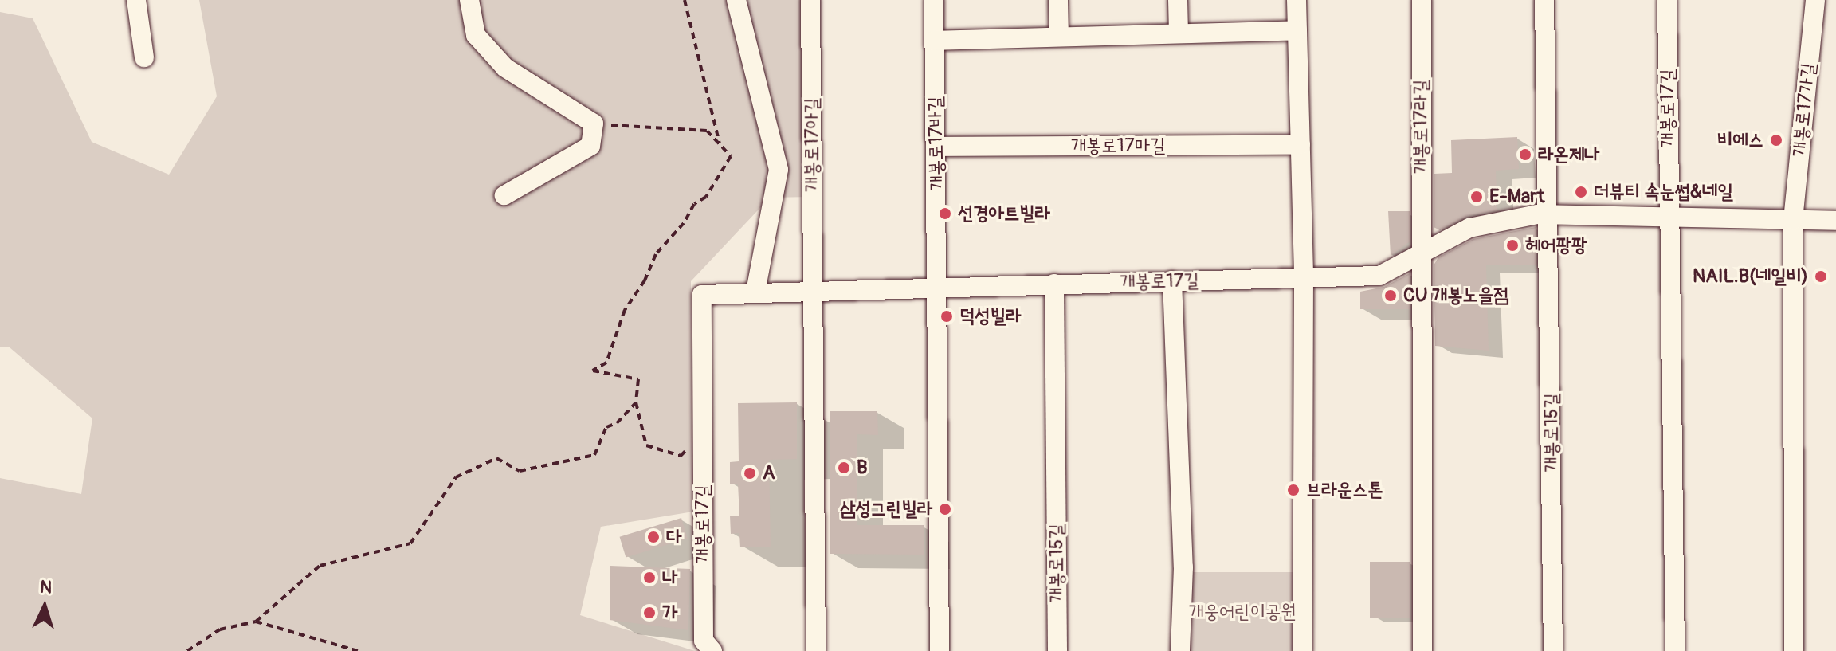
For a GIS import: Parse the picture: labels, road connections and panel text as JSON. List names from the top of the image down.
{
  "streets": {
    "street": [
      "개봉로17길",
      "개봉로17가길",
      "개봉로17라길",
      "개봉로17바길",
      "개봉로17아길",
      "개봉로17마길",
      "개봉로15길"
    ]
  },
  "crossings": [
    ["개봉로17길", "개봉로17가길"],
    ["개봉로17길", "개봉로17라길"],
    ["개봉로17길", "개봉로17바길"],
    ["개봉로17길", "개봉로17아길"],
    ["개봉로17길", "개봉로15길"],
    ["개봉로17바길", "개봉로17마길"]
  ],
  "parks": ["개웅어린이공원"],
  "places": [
    "비에스",
    "라온제나",
    "더뷰티 속눈썹&네일",
    "E-Mart",
    "선경아트빌라",
    "헤어팡팡",
    "NAIL.B(네일비)",
    "CU 개봉노을점",
    "덕성빌라",
    "B",
    "A",
    "브라운스톤",
    "삼성그린빌라",
    "다",
    "나",
    "가"
  ],
  "north": "top"
}
